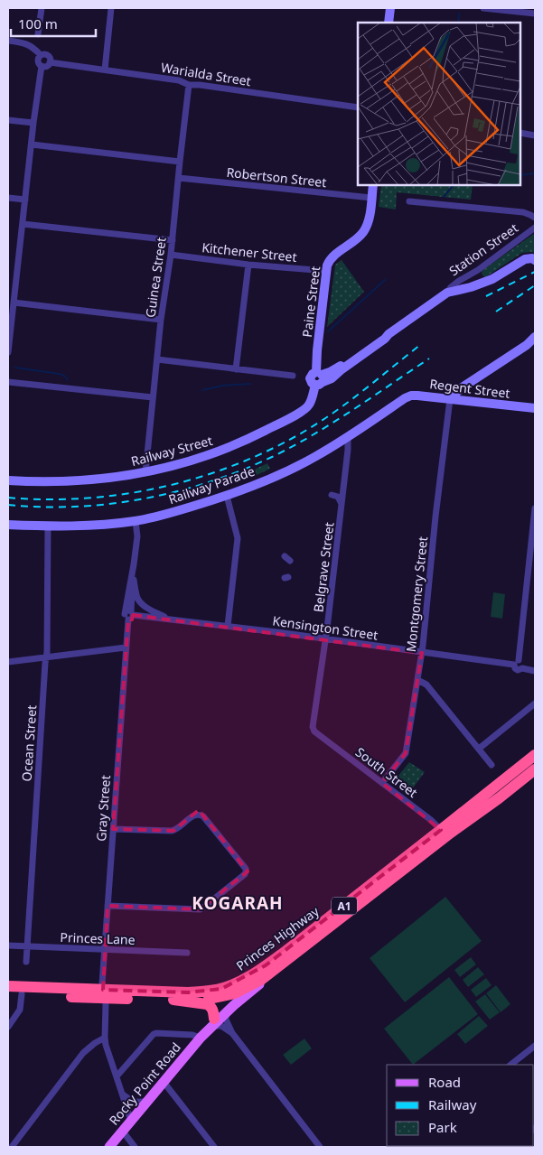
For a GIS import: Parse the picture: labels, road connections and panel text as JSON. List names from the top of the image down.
{
  "streets": {
    "highway": ["A1", "Princes Highway"],
    "main road": [
      "Station Street",
      "Paine Street",
      "Regent Street",
      "Railway Street",
      "Railway Parade",
      "Rocky Point Road"
    ],
    "street": [
      "Warialda Street",
      "Robertson Street",
      "Kitchener Street",
      "Guinea Street",
      "Belgrave Street",
      "Montgomery Street",
      "Kensington Street",
      "Ocean Street",
      "South Street",
      "Gray Street",
      "Princes Lane"
    ]
  },
  "crossings": [
    ["Warialda Street", "Guinea Street"],
    ["Robertson Street", "Guinea Street"],
    ["Robertson Street", "Paine Street"],
    ["Station Street", "Paine Street"],
    ["Station Street", "Railway Street"],
    ["Kitchener Street", "Guinea Street"],
    ["Kitchener Street", "Paine Street"],
    ["Guinea Street", "Railway Street"],
    ["Paine Street", "Railway Street"],
    ["Regent Street", "Railway Parade"],
    ["Regent Street", "Montgomery Street"],
    ["Railway Parade", "Belgrave Street"],
    ["Railway Parade", "Ocean Street"],
    ["Railway Parade", "Gray Street"],
    ["Belgrave Street", "Kensington Street"],
    ["Belgrave Street", "South Street"],
    ["Montgomery Street", "Kensington Street"],
    ["Montgomery Street", "South Street"],
    ["Kensington Street", "Gray Street"],
    ["Ocean Street", "Princes Lane"],
    ["South Street", "Princes Highway"],
    ["Gray Street", "Princes Lane"],
    ["Gray Street", "Princes Highway"],
    ["Gray Street", "Rocky Point Road"],
    ["Princes Highway", "Rocky Point Road"]
  ],
  "districts": ["KOGARAH"],
  "legend": ["Road", "Railway", "Park"],
  "scale_bar": "100 m"
}
